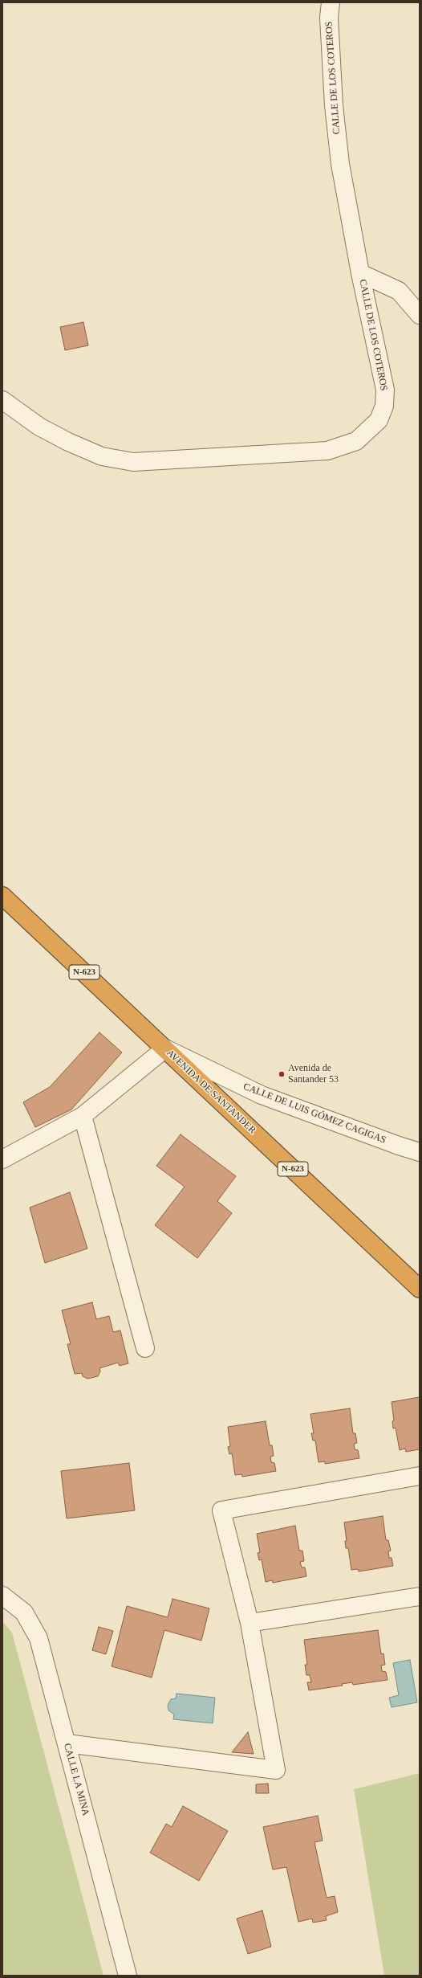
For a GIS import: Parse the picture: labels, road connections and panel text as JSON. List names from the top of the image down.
{
  "streets": {
    "highway": ["N-623", "AVENIDA DE SANTANDER"],
    "street": ["CALLE DE LOS COTEROS", "CALLE DE LUIS GÓMEZ CAGIGAS", "CALLE LA MINA"]
  },
  "crossings": [
    ["AVENIDA DE SANTANDER", "CALLE DE LUIS GÓMEZ CAGIGAS"]
  ],
  "places": ["Avenida de Santander 53"]
}
